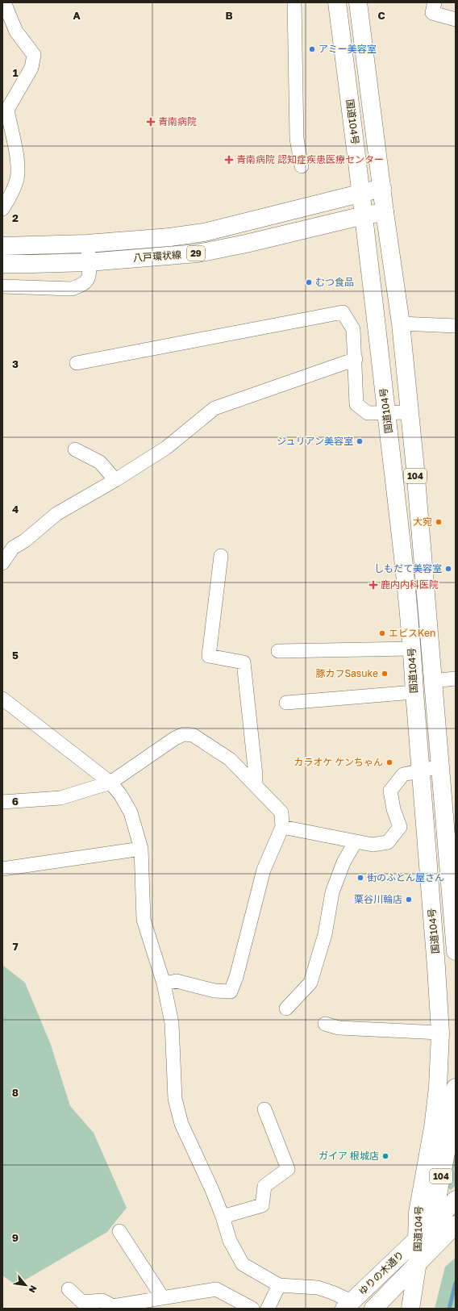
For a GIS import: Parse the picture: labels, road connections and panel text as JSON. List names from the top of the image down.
{
  "streets": {
    "main road": [
      "国道104号",
      "29",
      "八戸環状線",
      "104",
      "ゆりの木通り"
    ]
  },
  "crossings": [
    ["国道104号", "八戸環状線"],
    ["国道104号", "ゆりの木通り"]
  ],
  "places": {
    "other": [
      "アミー美容室",
      "むつ食品",
      "ジュリアン美容室",
      "大宛",
      "しもだて美容室",
      "エビスKen",
      "豚カフSasuke",
      "カラオケ ケンちゃん",
      "街のふとん屋さん",
      "栗谷川輪店",
      "ガイア 根城店"
    ],
    "health": ["青南病院", "青南病院 認知症疾患医療センター", "鹿内内科医院"]
  },
  "north": "bottom right",
  "grid": {
    "columns": ["A", "B", "C"],
    "rows": [
      "1",
      "2",
      "3",
      "4",
      "5",
      "6",
      "7",
      "8",
      "9"
    ]
  }
}
